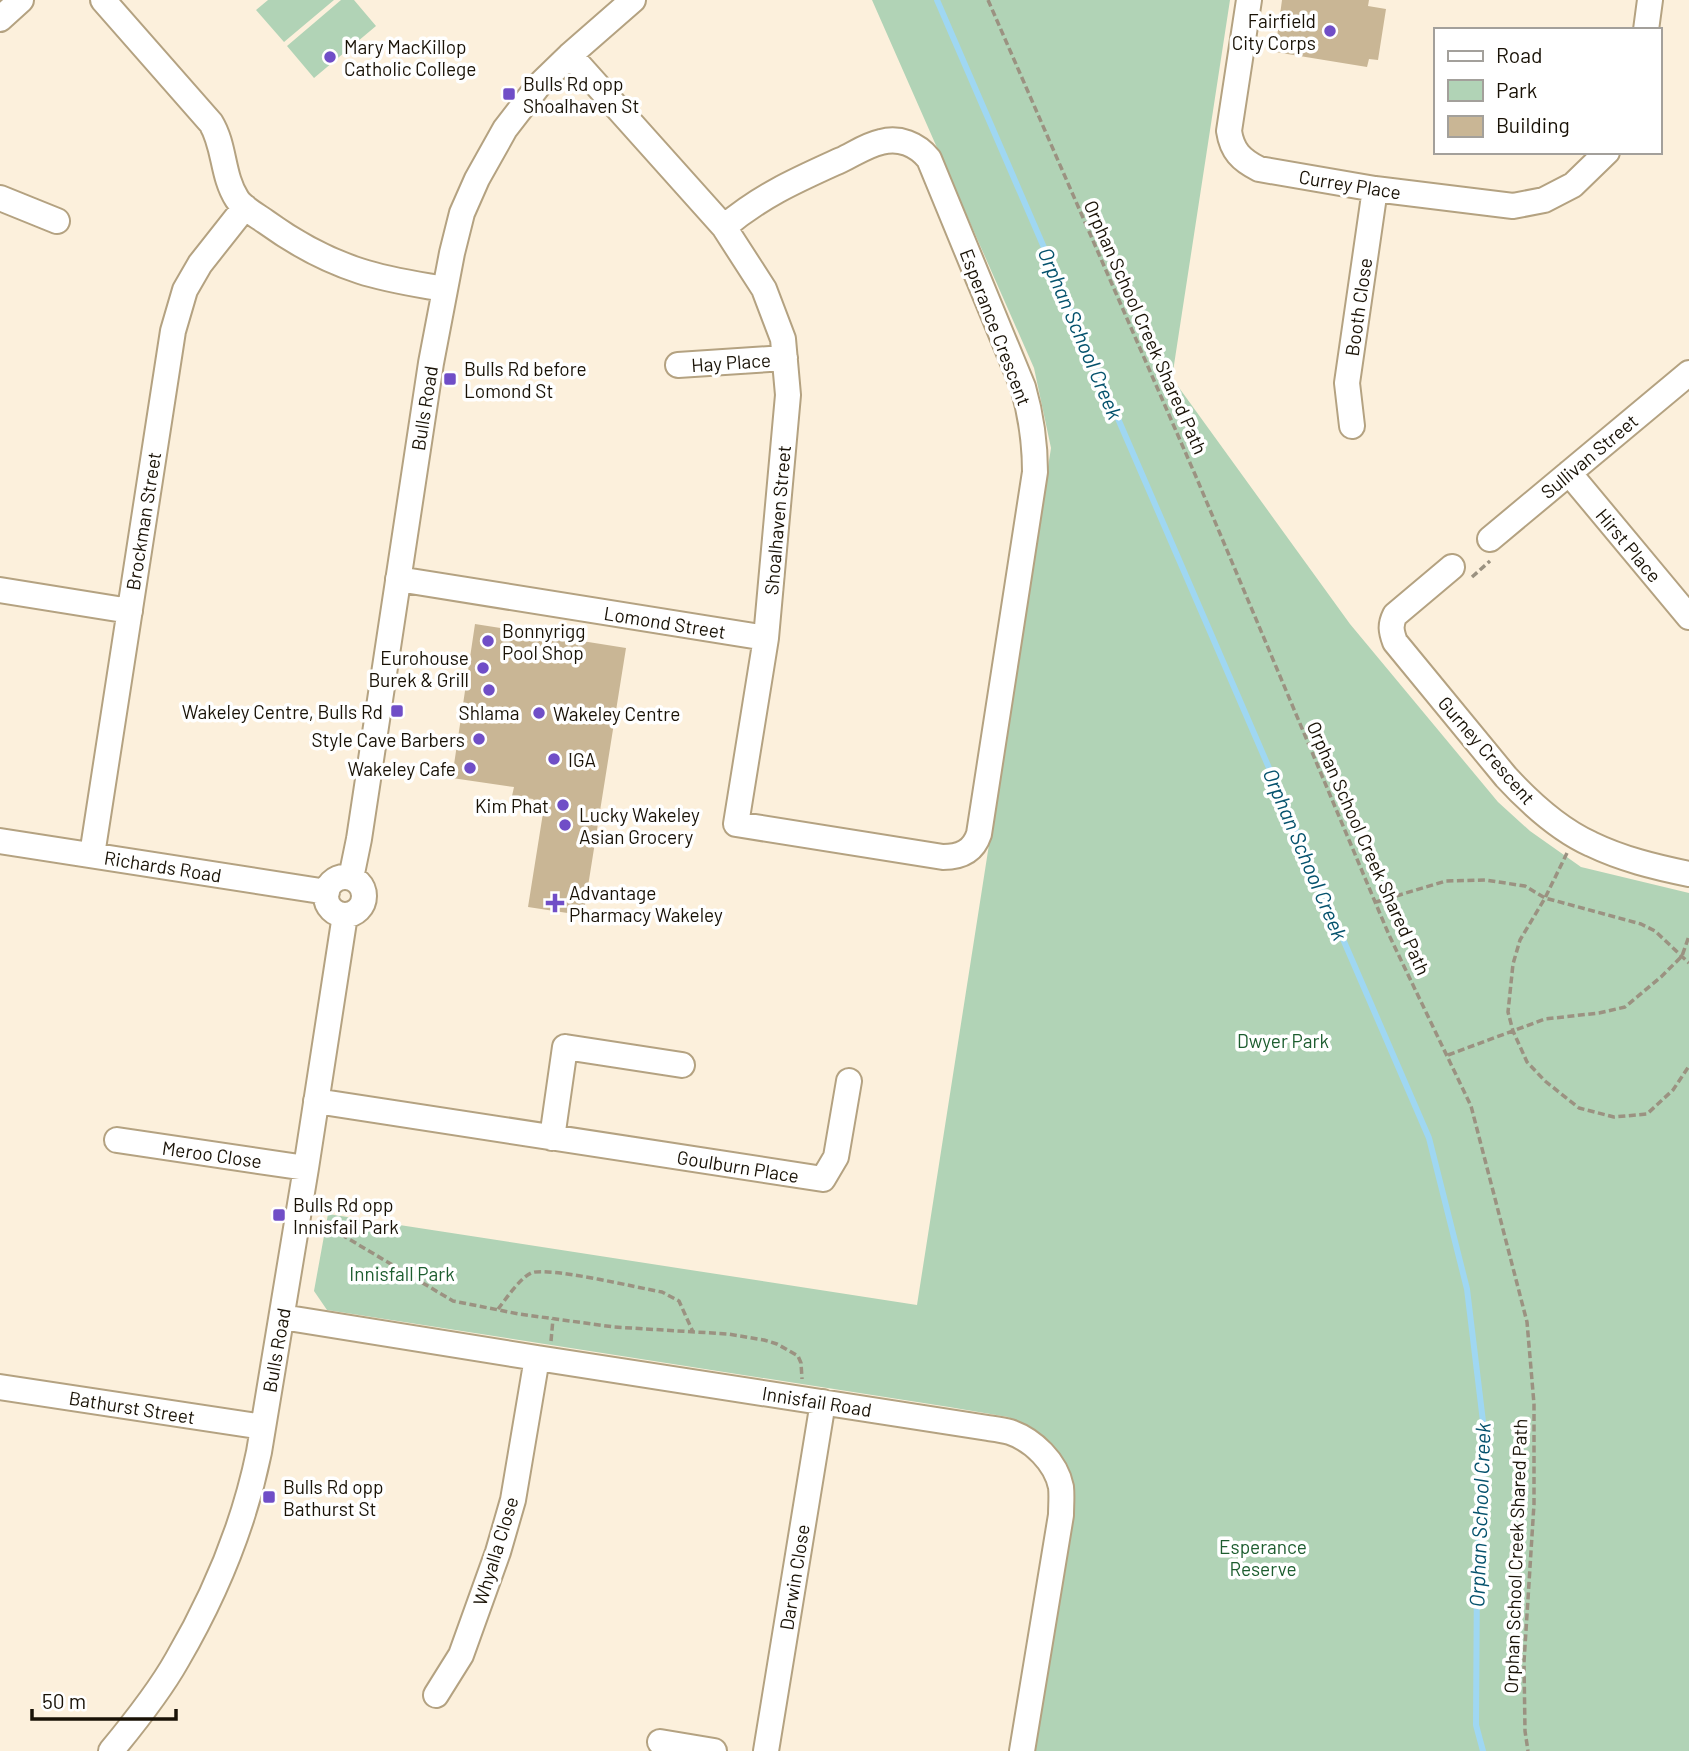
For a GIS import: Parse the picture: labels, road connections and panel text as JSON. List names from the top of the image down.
{
  "streets": {
    "street": [
      "Currey Place",
      "Booth Close",
      "Esperance Crescent",
      "Hay Place",
      "Bulls Road",
      "Sullivan Street",
      "Shoalhaven Street",
      "Brockman Street",
      "Hirst Place",
      "Lomond Street",
      "Gurney Crescent",
      "Richards Road",
      "Meroo Close",
      "Goulburn Place",
      "Innisfail Road",
      "Bathurst Street",
      "Whyalla Close",
      "Darwin Close"
    ],
    "path": ["Orphan School Creek Shared Path"]
  },
  "crossings": [
    ["Currey Place", "Booth Close"],
    ["Esperance Crescent", "Shoalhaven Street"],
    ["Hay Place", "Shoalhaven Street"],
    ["Bulls Road", "Shoalhaven Street"],
    ["Bulls Road", "Lomond Street"],
    ["Bulls Road", "Richards Road"],
    ["Bulls Road", "Meroo Close"],
    ["Bulls Road", "Goulburn Place"],
    ["Bulls Road", "Innisfail Road"],
    ["Bulls Road", "Bathurst Street"],
    ["Sullivan Street", "Hirst Place"],
    ["Shoalhaven Street", "Lomond Street"],
    ["Brockman Street", "Richards Road"],
    ["Innisfail Road", "Whyalla Close"],
    ["Innisfail Road", "Darwin Close"]
  ],
  "water": ["Orphan School Creek"],
  "parks": ["Dwyer Park", "Innisfall Park", "Esperance Reserve"],
  "places": {
    "other": [
      "Fairfield City Corps",
      "Mary MacKillop Catholic College",
      "Bonnyrigg Pool Shop",
      "Eurohouse Burek & Grill",
      "Shlama",
      "Wakeley Centre",
      "Style Cave Barbers",
      "IGA",
      "Wakeley Cafe",
      "Kim Phat",
      "Lucky Wakeley Asian Grocery"
    ],
    "transit": [
      "Bulls Rd opp Shoalhaven St",
      "Bulls Rd before Lomond St",
      "Wakeley Centre, Bulls Rd",
      "Bulls Rd opp Innisfail Park",
      "Bulls Rd opp Bathurst St"
    ],
    "health": ["Advantage Pharmacy Wakeley"]
  },
  "legend": ["Road", "Park", "Building"],
  "scale_bar": "50 m"
}
